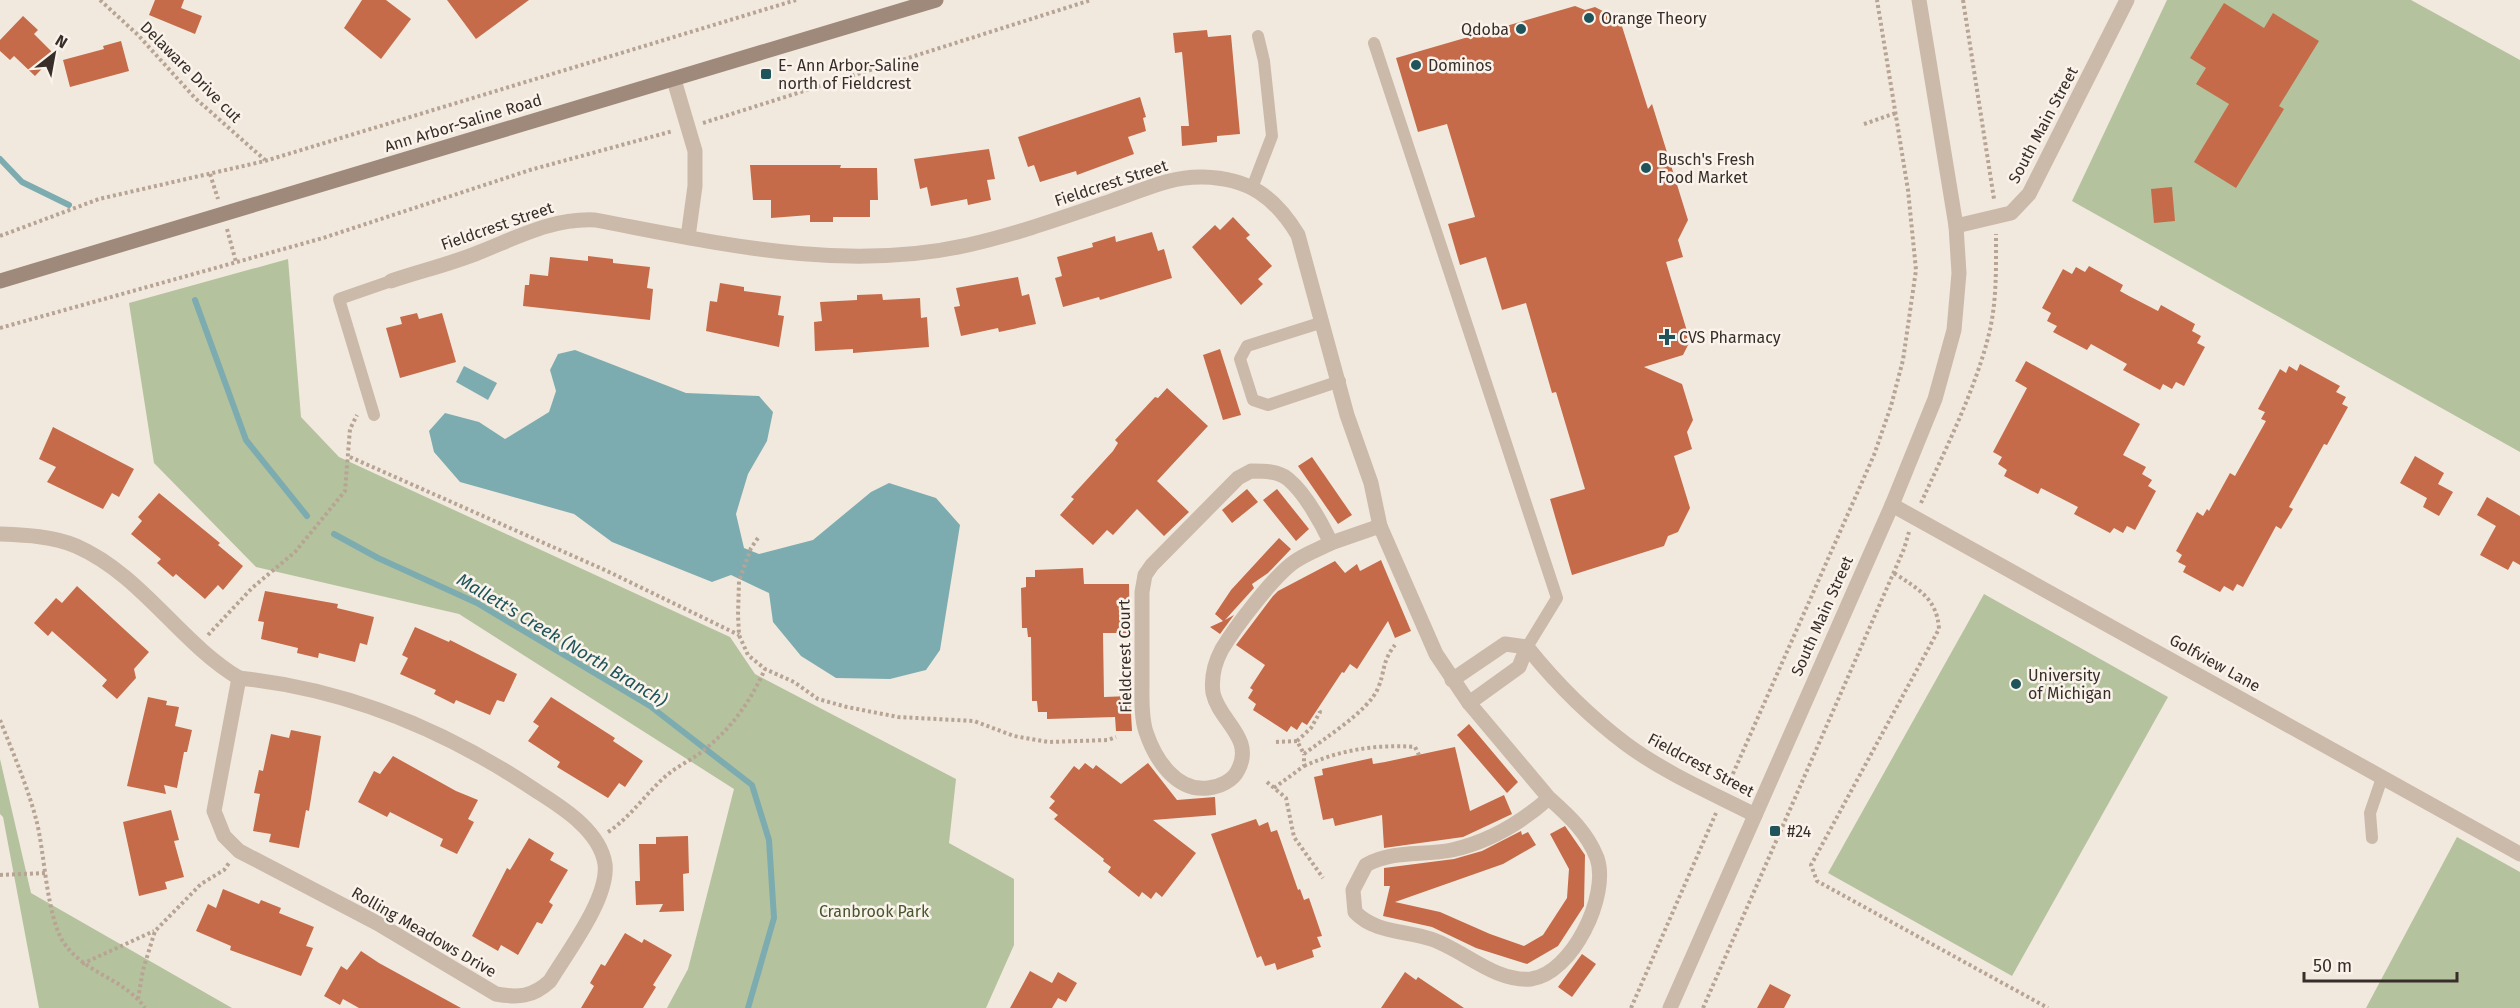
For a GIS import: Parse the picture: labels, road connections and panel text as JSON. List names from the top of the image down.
{
  "streets": {
    "main road": ["Ann Arbor-Saline Road"],
    "street": [
      "South Main Street",
      "Fieldcrest Street",
      "Fieldcrest Court",
      "Golfview Lane",
      "Rolling Meadows Drive"
    ],
    "path": ["Delaware Drive cut"]
  },
  "crossings": [
    ["South Main Street", "Fieldcrest Street"],
    ["South Main Street", "Golfview Lane"],
    ["Fieldcrest Street", "Fieldcrest Court"]
  ],
  "water": ["Mallett's Creek (North Branch)"],
  "parks": ["Cranbrook Park"],
  "places": {
    "other": [
      "Orange Theory",
      "Qdoba",
      "Dominos",
      "Busch's Fresh Food Market",
      "University of Michigan"
    ],
    "transit": ["E- Ann Arbor-Saline north of Fieldcrest", "#24"],
    "health": ["CVS Pharmacy"]
  },
  "scale_bar": "50 m",
  "north": "top right"
}
